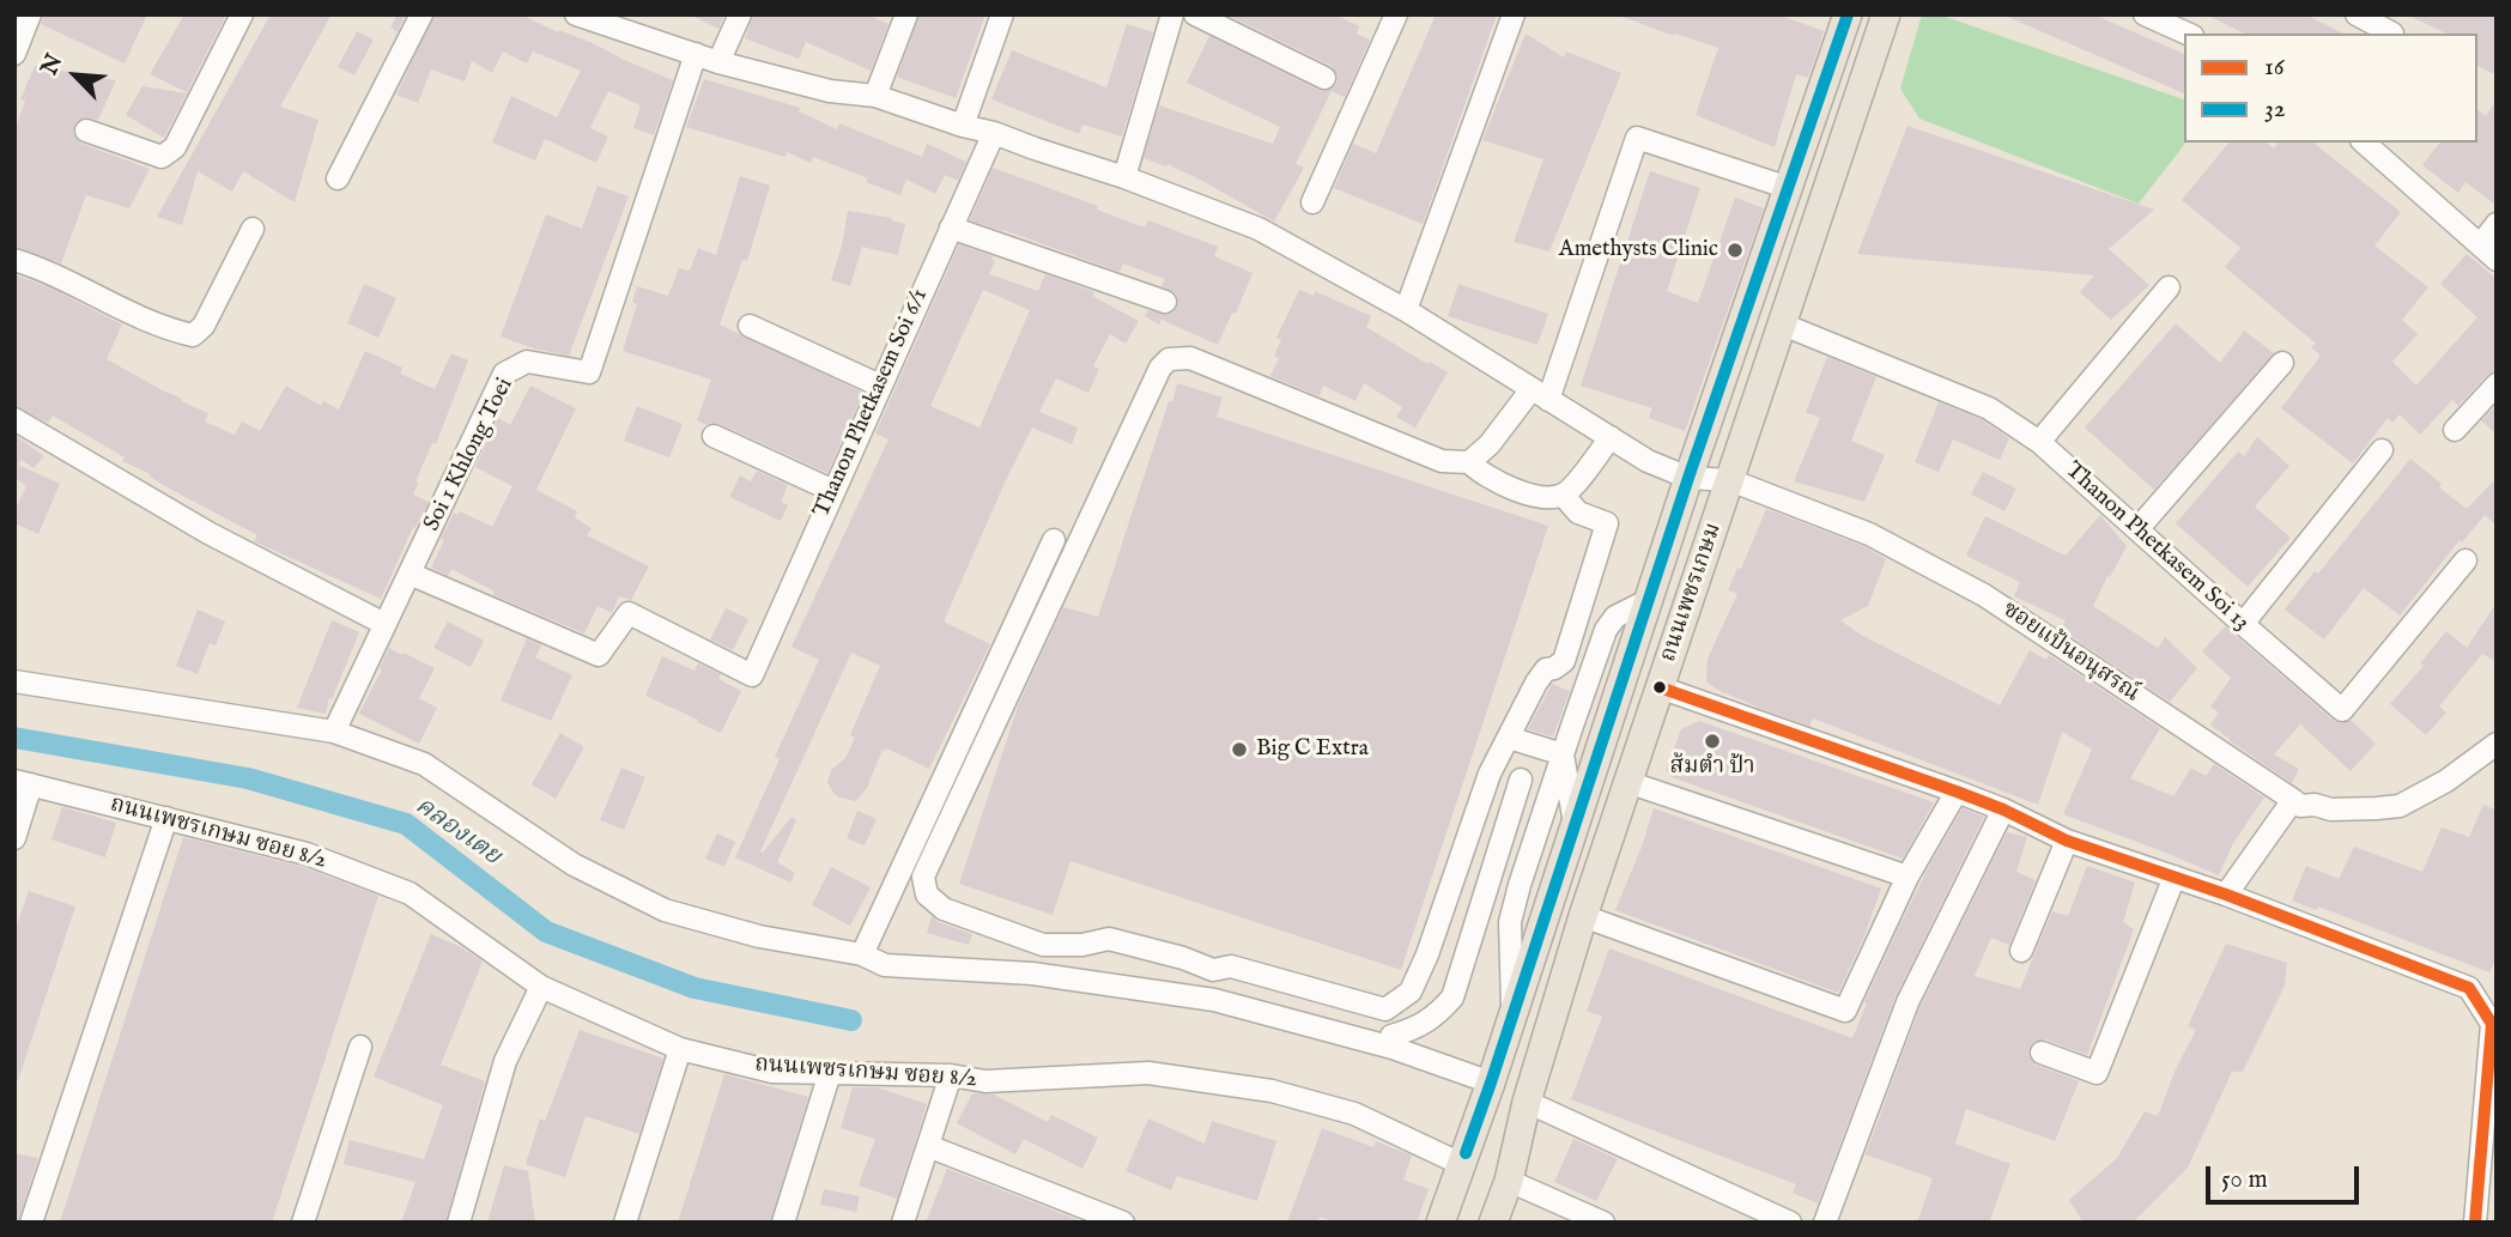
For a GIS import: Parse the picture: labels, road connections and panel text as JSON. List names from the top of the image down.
{
  "streets": {
    "main road": ["ถนนเพชรเกษม"],
    "street": [
      "Thanon Phetkasem Soi 6/1",
      "Soi 1 Khlong Toei",
      "Thanon Phetkasem Soi 13",
      "ซอยแป้นอนุสรณ์",
      "ถนนเพชรเกษม ซอย 8/2"
    ]
  },
  "crossings": [
    ["Thanon Phetkasem Soi 6/1", "Soi 1 Khlong Toei"],
    ["Thanon Phetkasem Soi 6/1", "ซอยแป้นอนุสรณ์"],
    ["Soi 1 Khlong Toei", "ซอยแป้นอนุสรณ์"],
    ["Thanon Phetkasem Soi 13", "ถนนเพชรเกษม"],
    ["ถนนเพชรเกษม", "ซอยแป้นอนุสรณ์"],
    ["ถนนเพชรเกษม", "ถนนเพชรเกษม ซอย 8/2"]
  ],
  "water": ["คลองเตย"],
  "places": ["Amethysts Clinic", "ส้มตำ ป้า", "Big C Extra"],
  "lines": ["transit line 32", "transit line 16"],
  "legend": ["16", "32"],
  "scale_bar": "50 m",
  "north": "top left"
}
